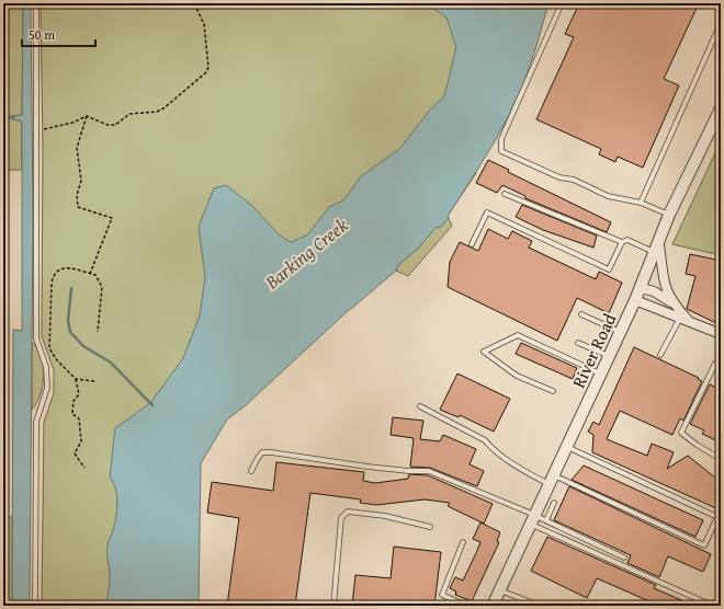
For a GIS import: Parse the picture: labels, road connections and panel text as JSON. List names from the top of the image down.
{
  "streets": {
    "street": ["River Road"]
  },
  "water": ["Barking Creek"],
  "scale_bar": "50 m"
}
